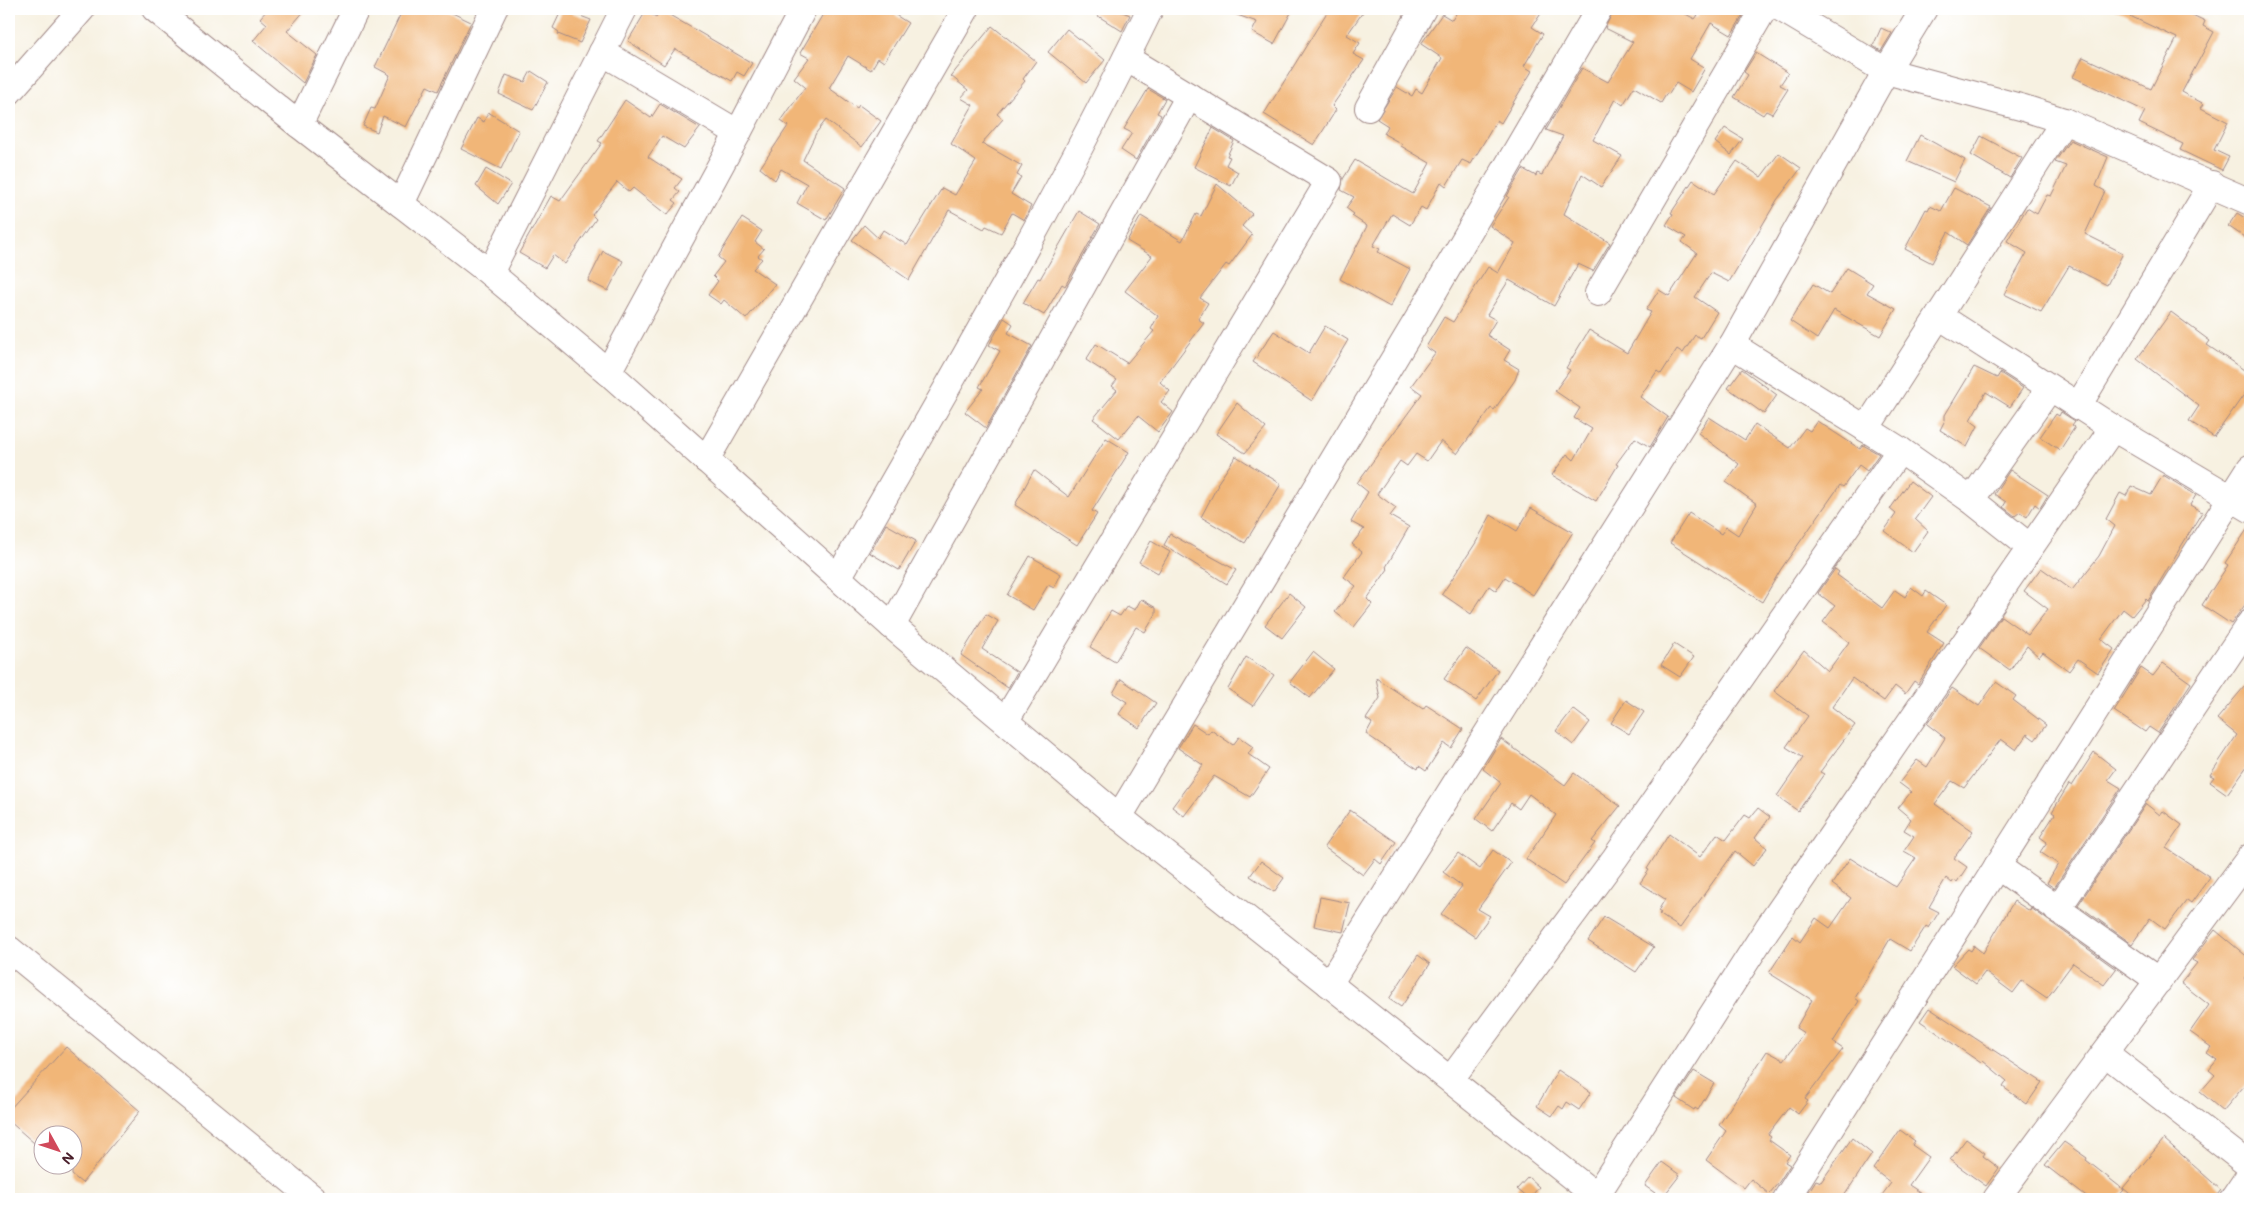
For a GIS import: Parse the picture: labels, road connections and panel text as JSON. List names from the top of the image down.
{
  "north": "bottom right"
}
